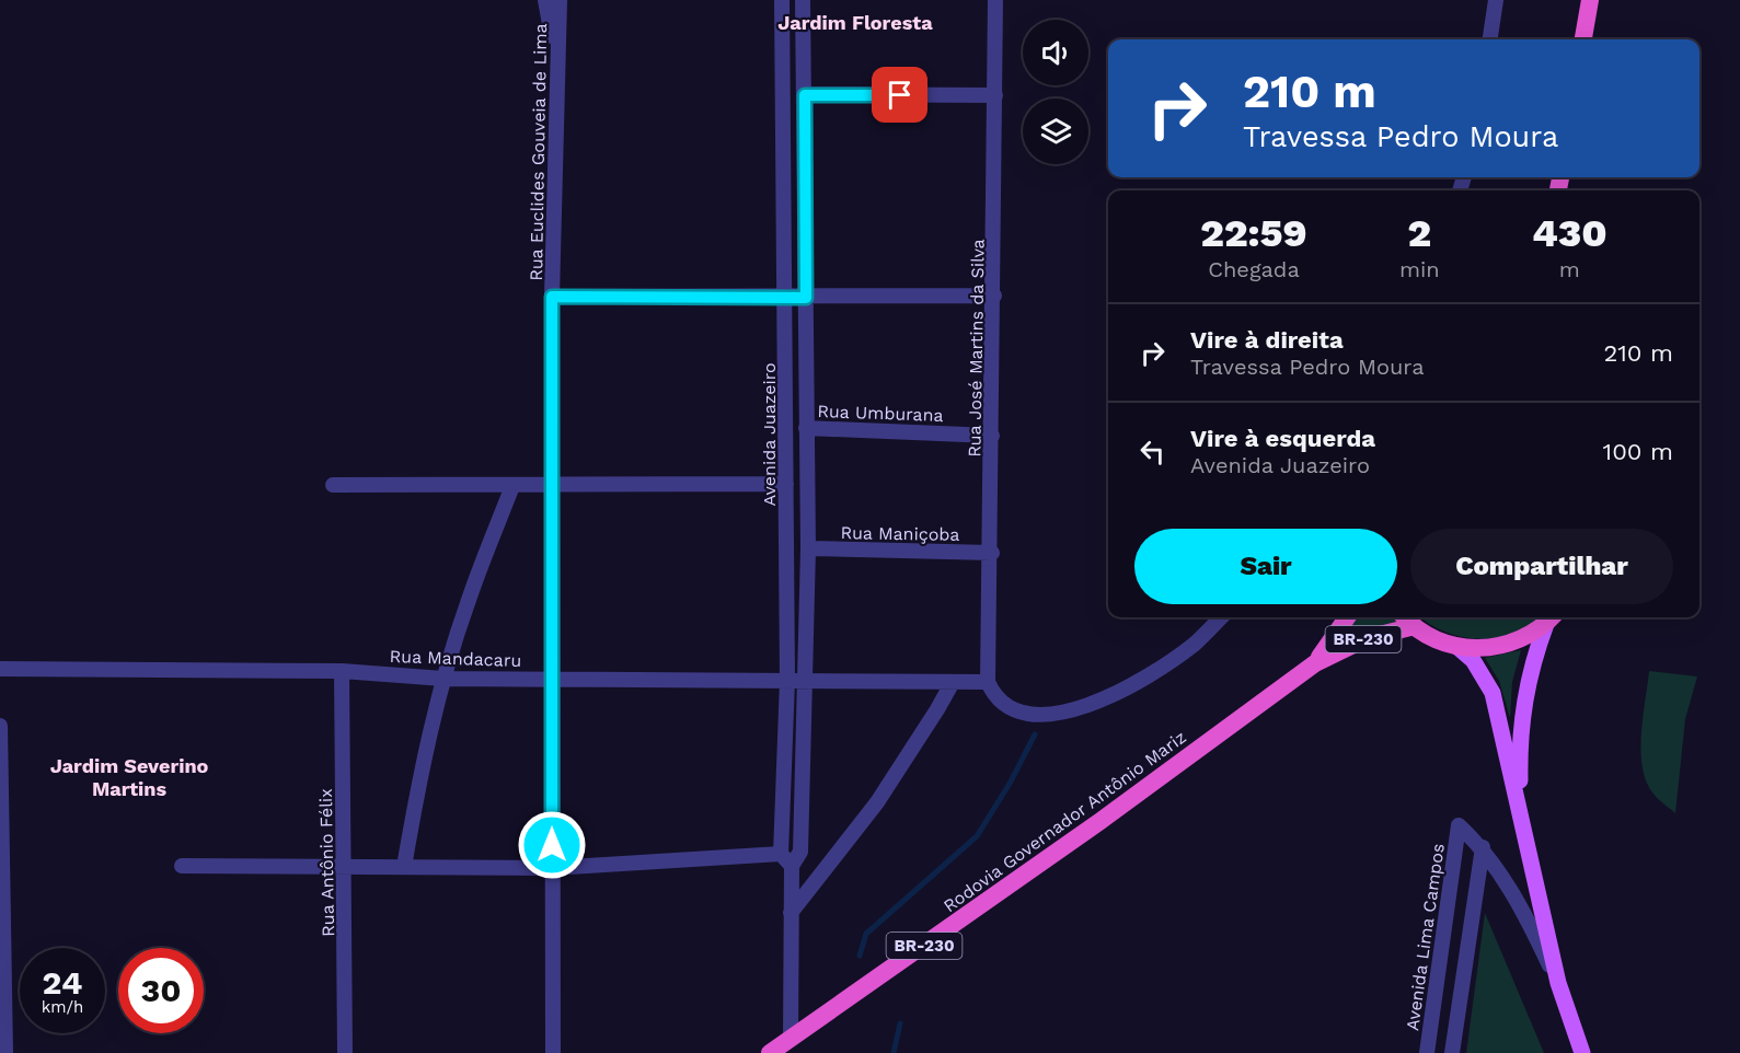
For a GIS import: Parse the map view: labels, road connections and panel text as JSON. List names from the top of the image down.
{
  "streets": {
    "highway": ["BR-230", "Rodovia Governador Antônio Mariz"],
    "street": [
      "Rua Euclides Gouveia de Lima",
      "Rua José Martins da Silva",
      "Rua Umburana",
      "Avenida Juazeiro",
      "Rua Maniçoba",
      "Rua Mandacaru",
      "Rua Antônio Félix",
      "Avenida Lima Campos"
    ]
  },
  "crossings": [
    ["Rua Euclides Gouveia de Lima", "Rua Mandacaru"],
    ["Rua José Martins da Silva", "Rua Umburana"],
    ["Rua José Martins da Silva", "Rua Maniçoba"],
    ["Rua José Martins da Silva", "Rua Mandacaru"],
    ["Rua Umburana", "Avenida Juazeiro"],
    ["Avenida Juazeiro", "Rua Maniçoba"],
    ["Avenida Juazeiro", "Rua Mandacaru"],
    ["Avenida Juazeiro", "Rodovia Governador Antônio Mariz"],
    ["BR-230", "Rodovia Governador Antônio Mariz"],
    ["Rua Mandacaru", "Rua Antônio Félix"]
  ],
  "districts": ["Jardim Floresta", "Jardim Severino Martins"],
  "page": {
    "turn": ["210 m", "Travessa Pedro Moura"],
    "eta": [
      "22:59",
      "Chegada",
      "2",
      "min",
      "430",
      "m"
    ],
    "list": [
      {
        "name": "Vire à direita",
        "note": "Travessa Pedro Moura",
        "value": "210 m"
      },
      {
        "name": "Vire à esquerda",
        "note": "Avenida Juazeiro",
        "value": "100 m"
      }
    ],
    "buttons": ["Sair", "Compartilhar"],
    "speed": "24 km/h",
    "limit": "30"
  }
}
